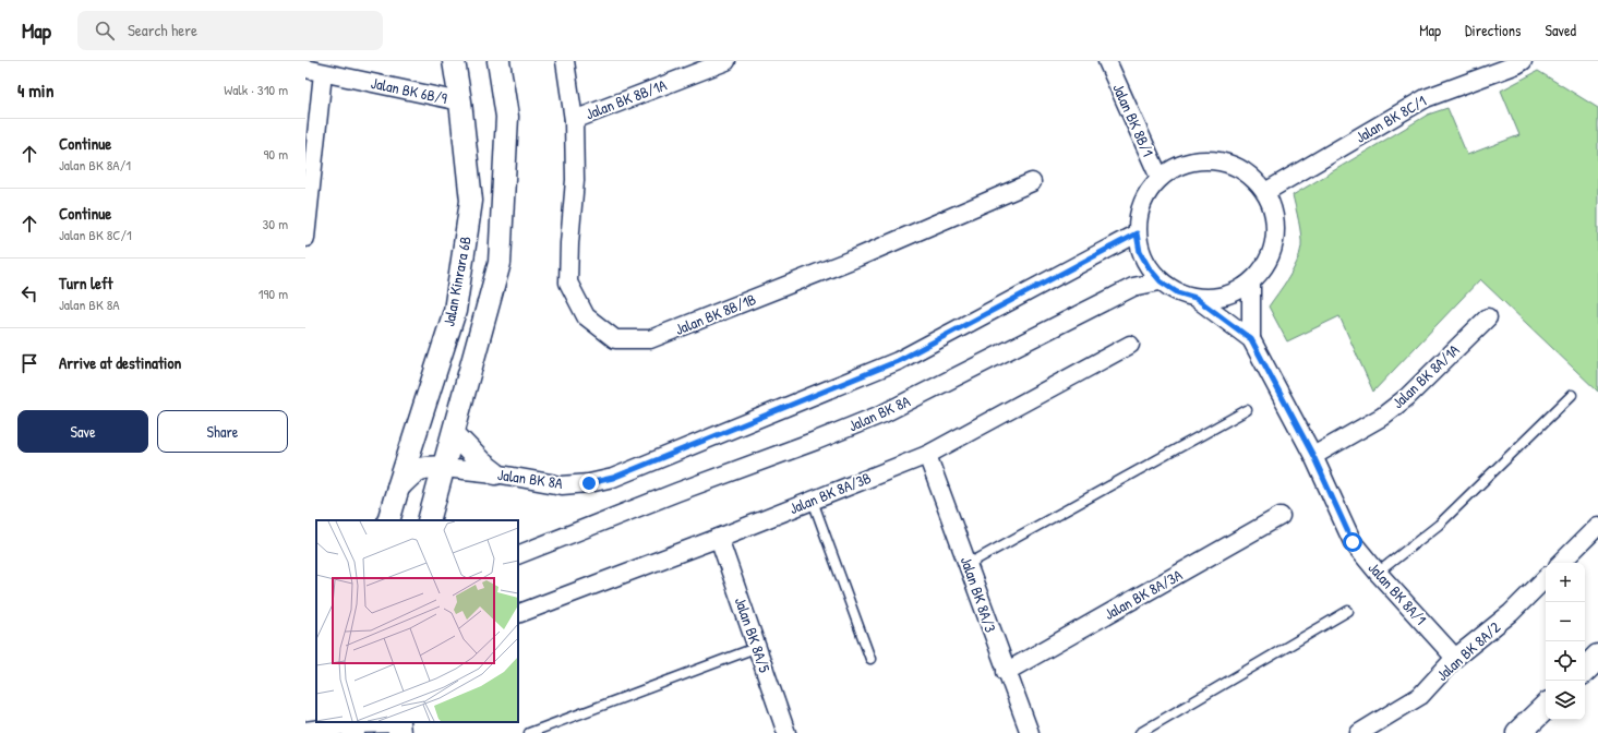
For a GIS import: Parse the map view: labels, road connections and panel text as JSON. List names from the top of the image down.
{
  "streets": {
    "street": [
      "Jalan BK 6B/9",
      "Jalan BK 8B/1A",
      "Jalan BK 8C/1",
      "Jalan BK 8B/1",
      "Jalan Kinrara 6B",
      "Jalan BK 8B/1B",
      "Jalan BK 8A/1A",
      "Jalan BK 8A",
      "Jalan BK 8A/3B",
      "Jalan BK 8A/1",
      "Jalan BK 8A/3",
      "Jalan BK 8A/3A",
      "Jalan BK 8A/5",
      "Jalan BK 8A/2"
    ]
  },
  "crossings": [
    ["Jalan BK 6B/9", "Jalan Kinrara 6B"],
    ["Jalan BK 8B/1A", "Jalan BK 8B/1B"],
    ["Jalan BK 8C/1", "Jalan BK 8B/1"],
    ["Jalan BK 8C/1", "Jalan BK 8A"],
    ["Jalan BK 8C/1", "Jalan BK 8A/1"],
    ["Jalan BK 8B/1", "Jalan BK 8A"],
    ["Jalan BK 8B/1", "Jalan BK 8A/1"],
    ["Jalan BK 8A/1A", "Jalan BK 8A/1"],
    ["Jalan BK 8A", "Jalan BK 8A/1"],
    ["Jalan BK 8A/3B", "Jalan BK 8A/3"],
    ["Jalan BK 8A/3B", "Jalan BK 8A/5"],
    ["Jalan BK 8A/1", "Jalan BK 8A/2"],
    ["Jalan BK 8A/3", "Jalan BK 8A/3A"]
  ],
  "page": {
    "header": "Map",
    "search": "Search here",
    "nav": ["Map", "Directions", "Saved"],
    "heading": ["4 min", "Walk · 310 m"],
    "list": [
      ["Continue", "Jalan BK 8A/1", "90 m"],
      ["Continue", "Jalan BK 8C/1", "30 m"],
      ["Turn left", "Jalan BK 8A", "190 m"],
      "Arrive at destination"
    ],
    "buttons": ["Save", "Share"],
    "map_buttons": ["+", "−"]
  }
}
